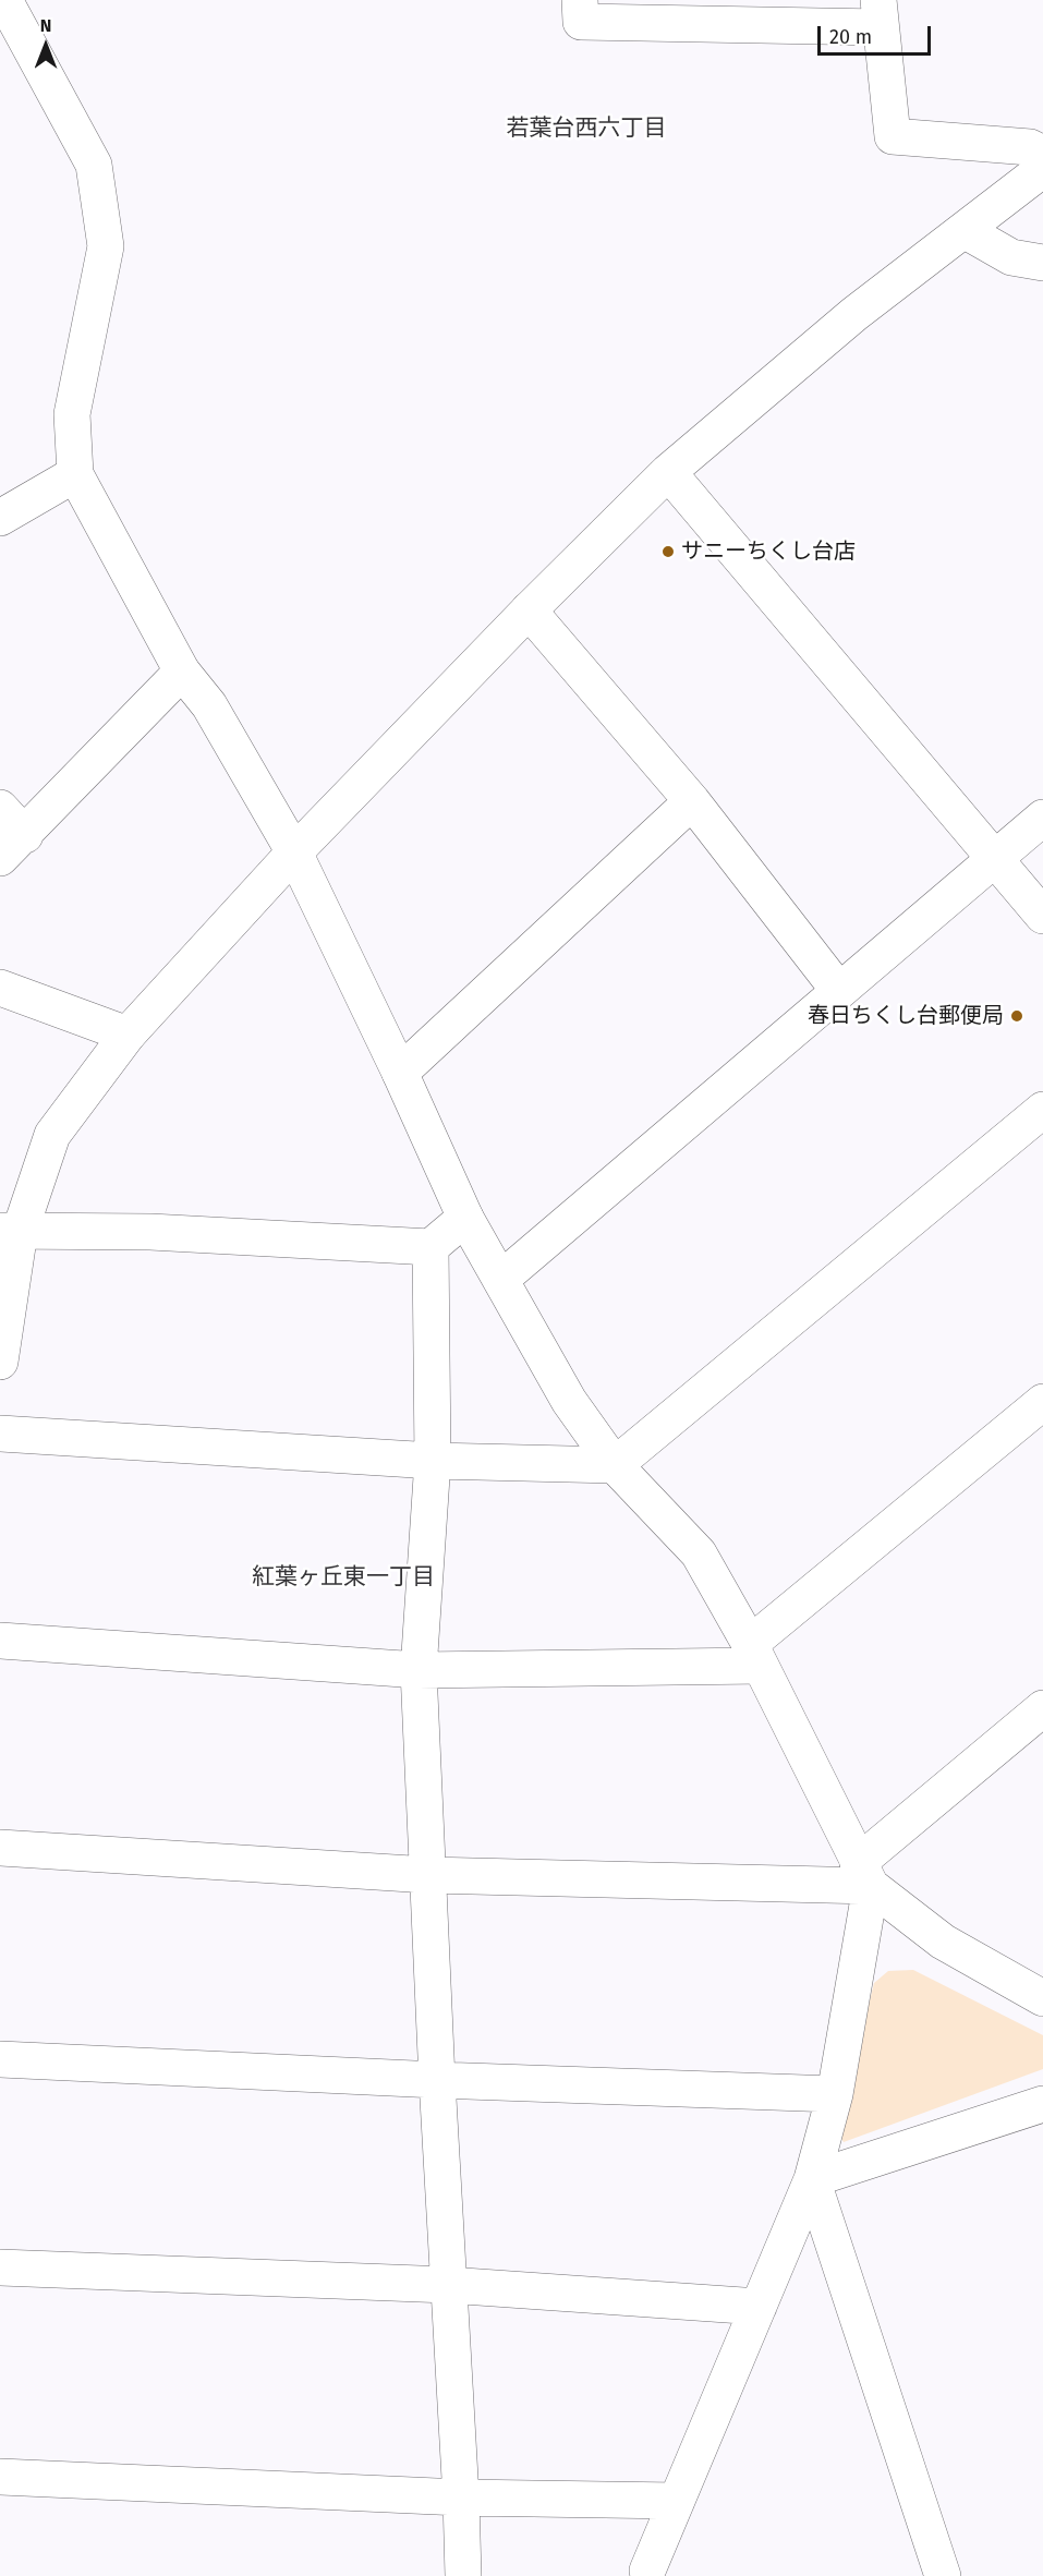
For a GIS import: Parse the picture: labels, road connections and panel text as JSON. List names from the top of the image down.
{
  "districts": ["若葉台西六丁目", "紅葉ヶ丘東一丁目"],
  "places": ["サニーちくし台店", "春日ちくし台郵便局"],
  "scale_bar": "20 m",
  "north": "top"
}
